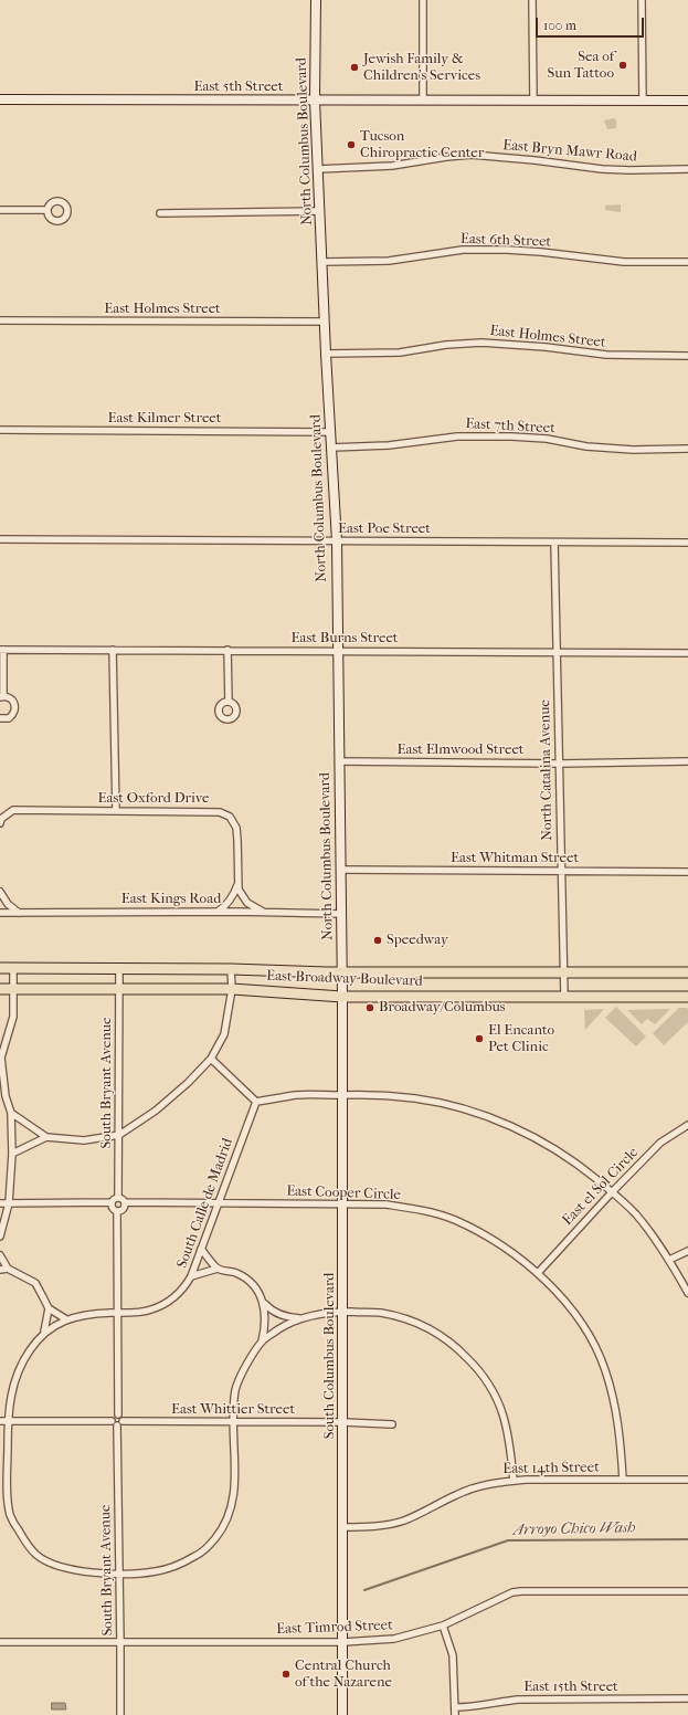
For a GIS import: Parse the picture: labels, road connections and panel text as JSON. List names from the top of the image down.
{
  "streets": {
    "main road": ["East Broadway Boulevard"],
    "street": [
      "East 5th Street",
      "North Columbus Boulevard",
      "East Bryn Mawr Road",
      "East 6th Street",
      "East Holmes Street",
      "East Kilmer Street",
      "East 7th Street",
      "East Poe Street",
      "East Burns Street",
      "East Elmwood Street",
      "North Catalina Avenue",
      "East Oxford Drive",
      "East Whitman Street",
      "East Kings Road",
      "South Bryant Avenue",
      "East el Sol Circle",
      "East Cooper Circle",
      "South Calle de Madrid",
      "South Columbus Boulevard",
      "East Whittier Street",
      "East 14th Street",
      "East Timrod Street",
      "East 15th Street"
    ]
  },
  "crossings": [
    ["East 5th Street", "North Columbus Boulevard"],
    ["North Columbus Boulevard", "East Bryn Mawr Road"],
    ["North Columbus Boulevard", "East 6th Street"],
    ["North Columbus Boulevard", "East Holmes Street"],
    ["North Columbus Boulevard", "East Kilmer Street"],
    ["North Columbus Boulevard", "East 7th Street"],
    ["North Columbus Boulevard", "East Poe Street"],
    ["North Columbus Boulevard", "East Burns Street"],
    ["North Columbus Boulevard", "East Elmwood Street"],
    ["North Columbus Boulevard", "East Whitman Street"],
    ["North Columbus Boulevard", "East Kings Road"],
    ["North Columbus Boulevard", "East Broadway Boulevard"],
    ["North Columbus Boulevard", "South Columbus Boulevard"],
    ["East Poe Street", "North Catalina Avenue"],
    ["East Burns Street", "North Catalina Avenue"],
    ["East Elmwood Street", "North Catalina Avenue"],
    ["North Catalina Avenue", "East Whitman Street"],
    ["North Catalina Avenue", "East Broadway Boulevard"],
    ["East Broadway Boulevard", "South Bryant Avenue"],
    ["East Broadway Boulevard", "South Columbus Boulevard"],
    ["South Bryant Avenue", "East Cooper Circle"],
    ["South Bryant Avenue", "South Calle de Madrid"],
    ["South Bryant Avenue", "East Whittier Street"],
    ["South Bryant Avenue", "East Timrod Street"],
    ["East el Sol Circle", "East Cooper Circle"],
    ["East Cooper Circle", "South Calle de Madrid"],
    ["East Cooper Circle", "South Columbus Boulevard"],
    ["East Cooper Circle", "East 14th Street"],
    ["South Calle de Madrid", "East Whittier Street"],
    ["South Columbus Boulevard", "East Whittier Street"],
    ["South Columbus Boulevard", "East 14th Street"],
    ["South Columbus Boulevard", "East Timrod Street"]
  ],
  "water": ["Arroyo Chico Wash"],
  "places": [
    "Sea of Sun Tattoo",
    "Jewish Family & Children's Services",
    "Tucson Chiropractic Center",
    "Speedway",
    "Broadway/Columbus",
    "El Encanto Pet Clinic",
    "Central Church of the Nazarene"
  ],
  "scale_bar": "100 m"
}
